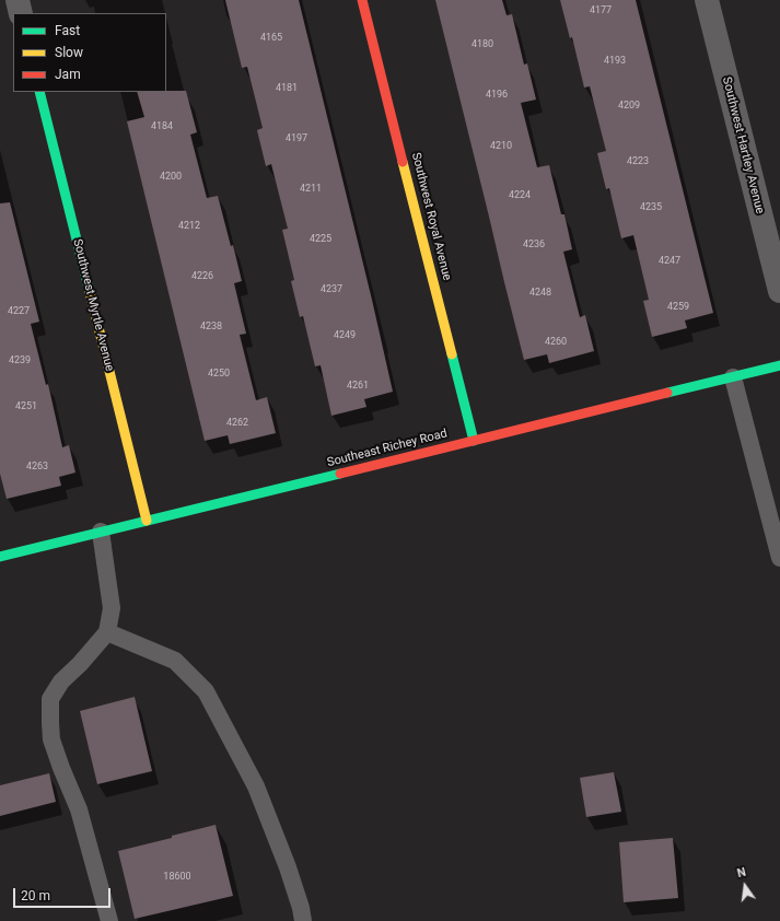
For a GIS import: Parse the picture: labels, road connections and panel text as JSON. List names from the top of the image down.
{
  "streets": {
    "street": [
      "Southwest Hartley Avenue",
      "Southwest Royal Avenue",
      "Southwest Myrtle Avenue",
      "Southeast Richey Road"
    ]
  },
  "crossings": [
    ["Southwest Royal Avenue", "Southeast Richey Road"],
    ["Southwest Myrtle Avenue", "Southeast Richey Road"]
  ],
  "house_numbers": [
    "4177",
    "4165",
    "4180",
    "4193",
    "4181",
    "4196",
    "4209",
    "4184",
    "4197",
    "4210",
    "4223",
    "4200",
    "4211",
    "4224",
    "4235",
    "4212",
    "4225",
    "4236",
    "4247",
    "4226",
    "4237",
    "4248",
    "4259",
    "4227",
    "4238",
    "4249",
    "4260",
    "4239",
    "4250",
    "4261",
    "4251",
    "4262",
    "4263",
    "18600"
  ],
  "legend": ["Fast", "Slow", "Jam"],
  "scale_bar": "20 m",
  "north": "top"
}
